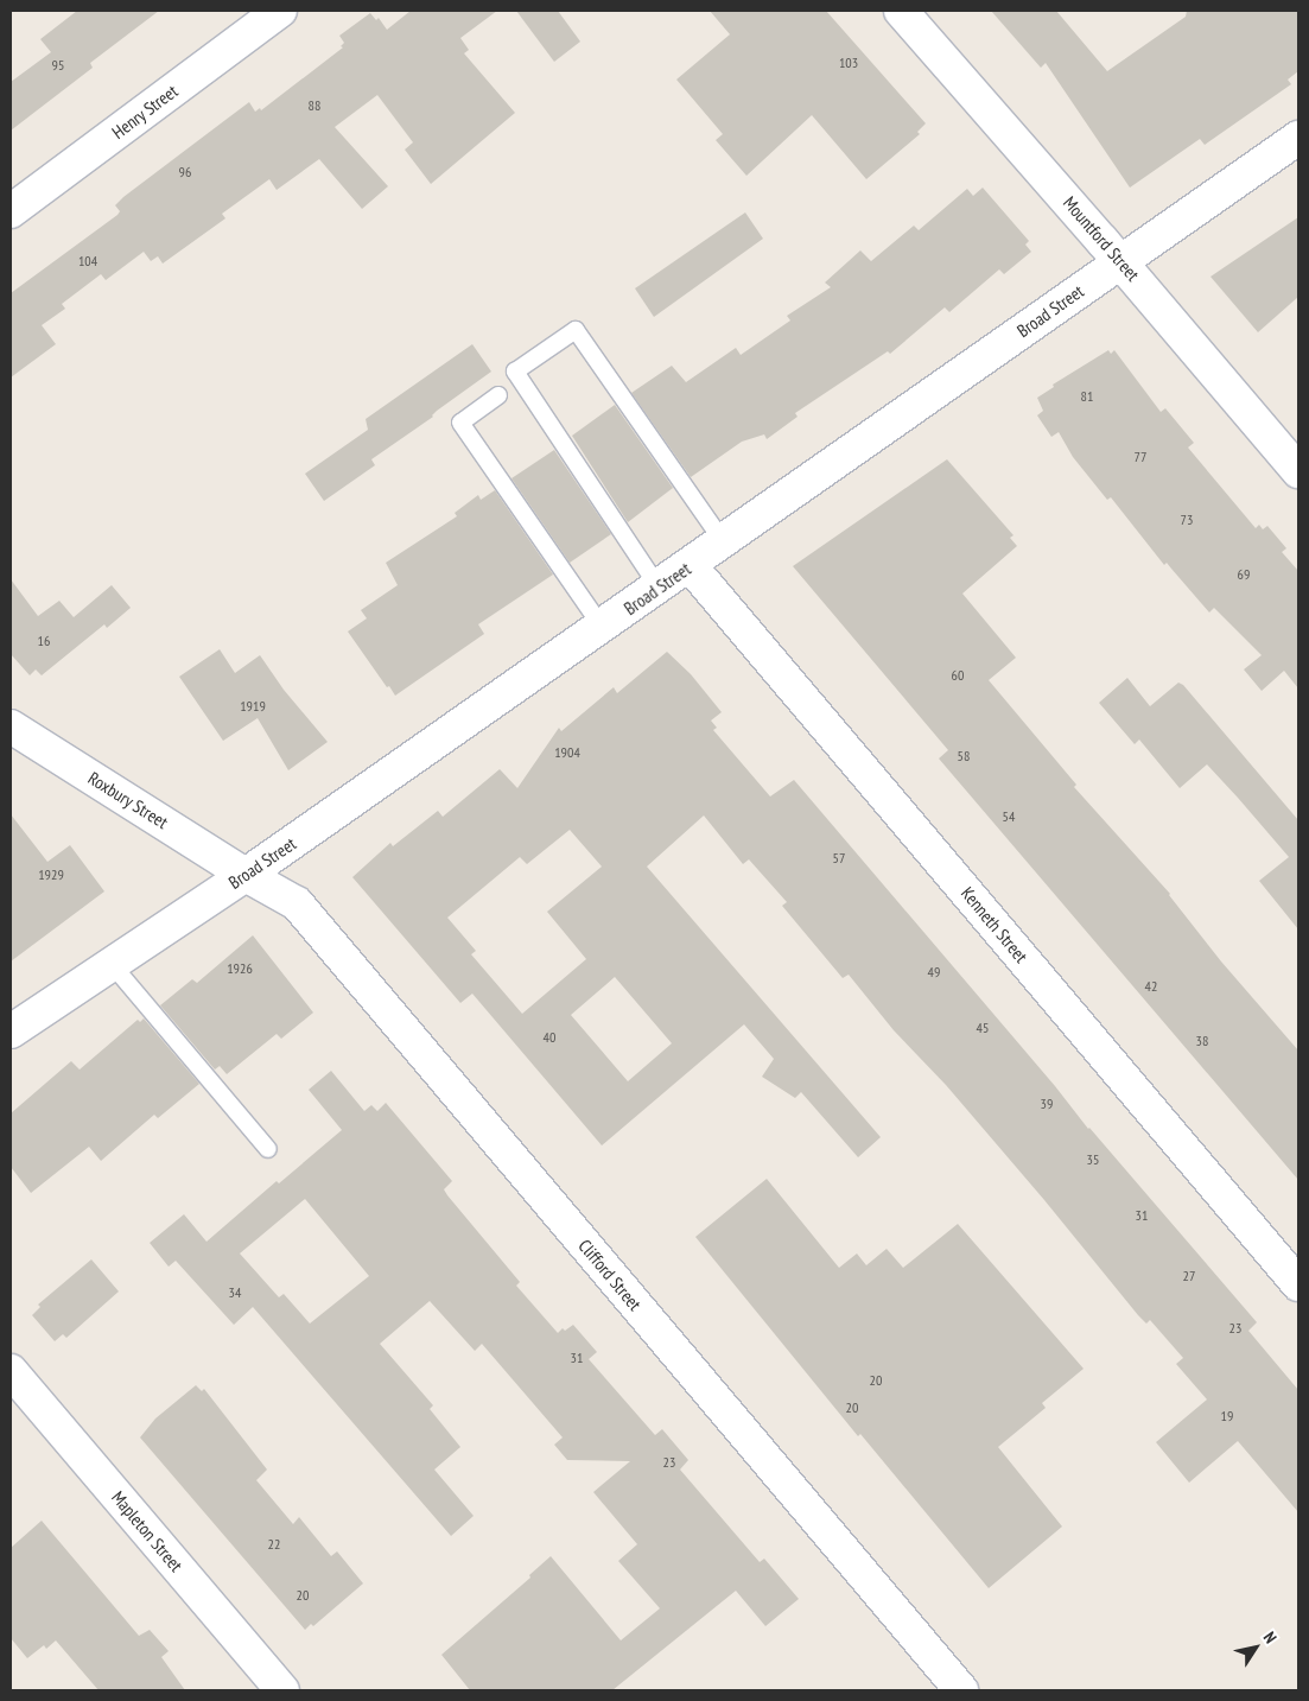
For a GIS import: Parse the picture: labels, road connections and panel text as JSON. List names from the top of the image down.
{
  "streets": {
    "street": [
      "Henry Street",
      "Mountford Street",
      "Broad Street",
      "Roxbury Street",
      "Kenneth Street",
      "Clifford Street",
      "Mapleton Street"
    ]
  },
  "crossings": [
    ["Mountford Street", "Broad Street"],
    ["Broad Street", "Roxbury Street"],
    ["Broad Street", "Kenneth Street"],
    ["Broad Street", "Clifford Street"],
    ["Roxbury Street", "Clifford Street"]
  ],
  "house_numbers": [
    "103",
    "95",
    "88",
    "96",
    "104",
    "81",
    "77",
    "73",
    "69",
    "16",
    "60",
    "1919",
    "1904",
    "58",
    "54",
    "57",
    "1929",
    "1926",
    "49",
    "42",
    "45",
    "40",
    "38",
    "39",
    "35",
    "31",
    "27",
    "34",
    "23",
    "31",
    "20",
    "20",
    "19",
    "23",
    "22",
    "20"
  ],
  "north": "top right"
}
